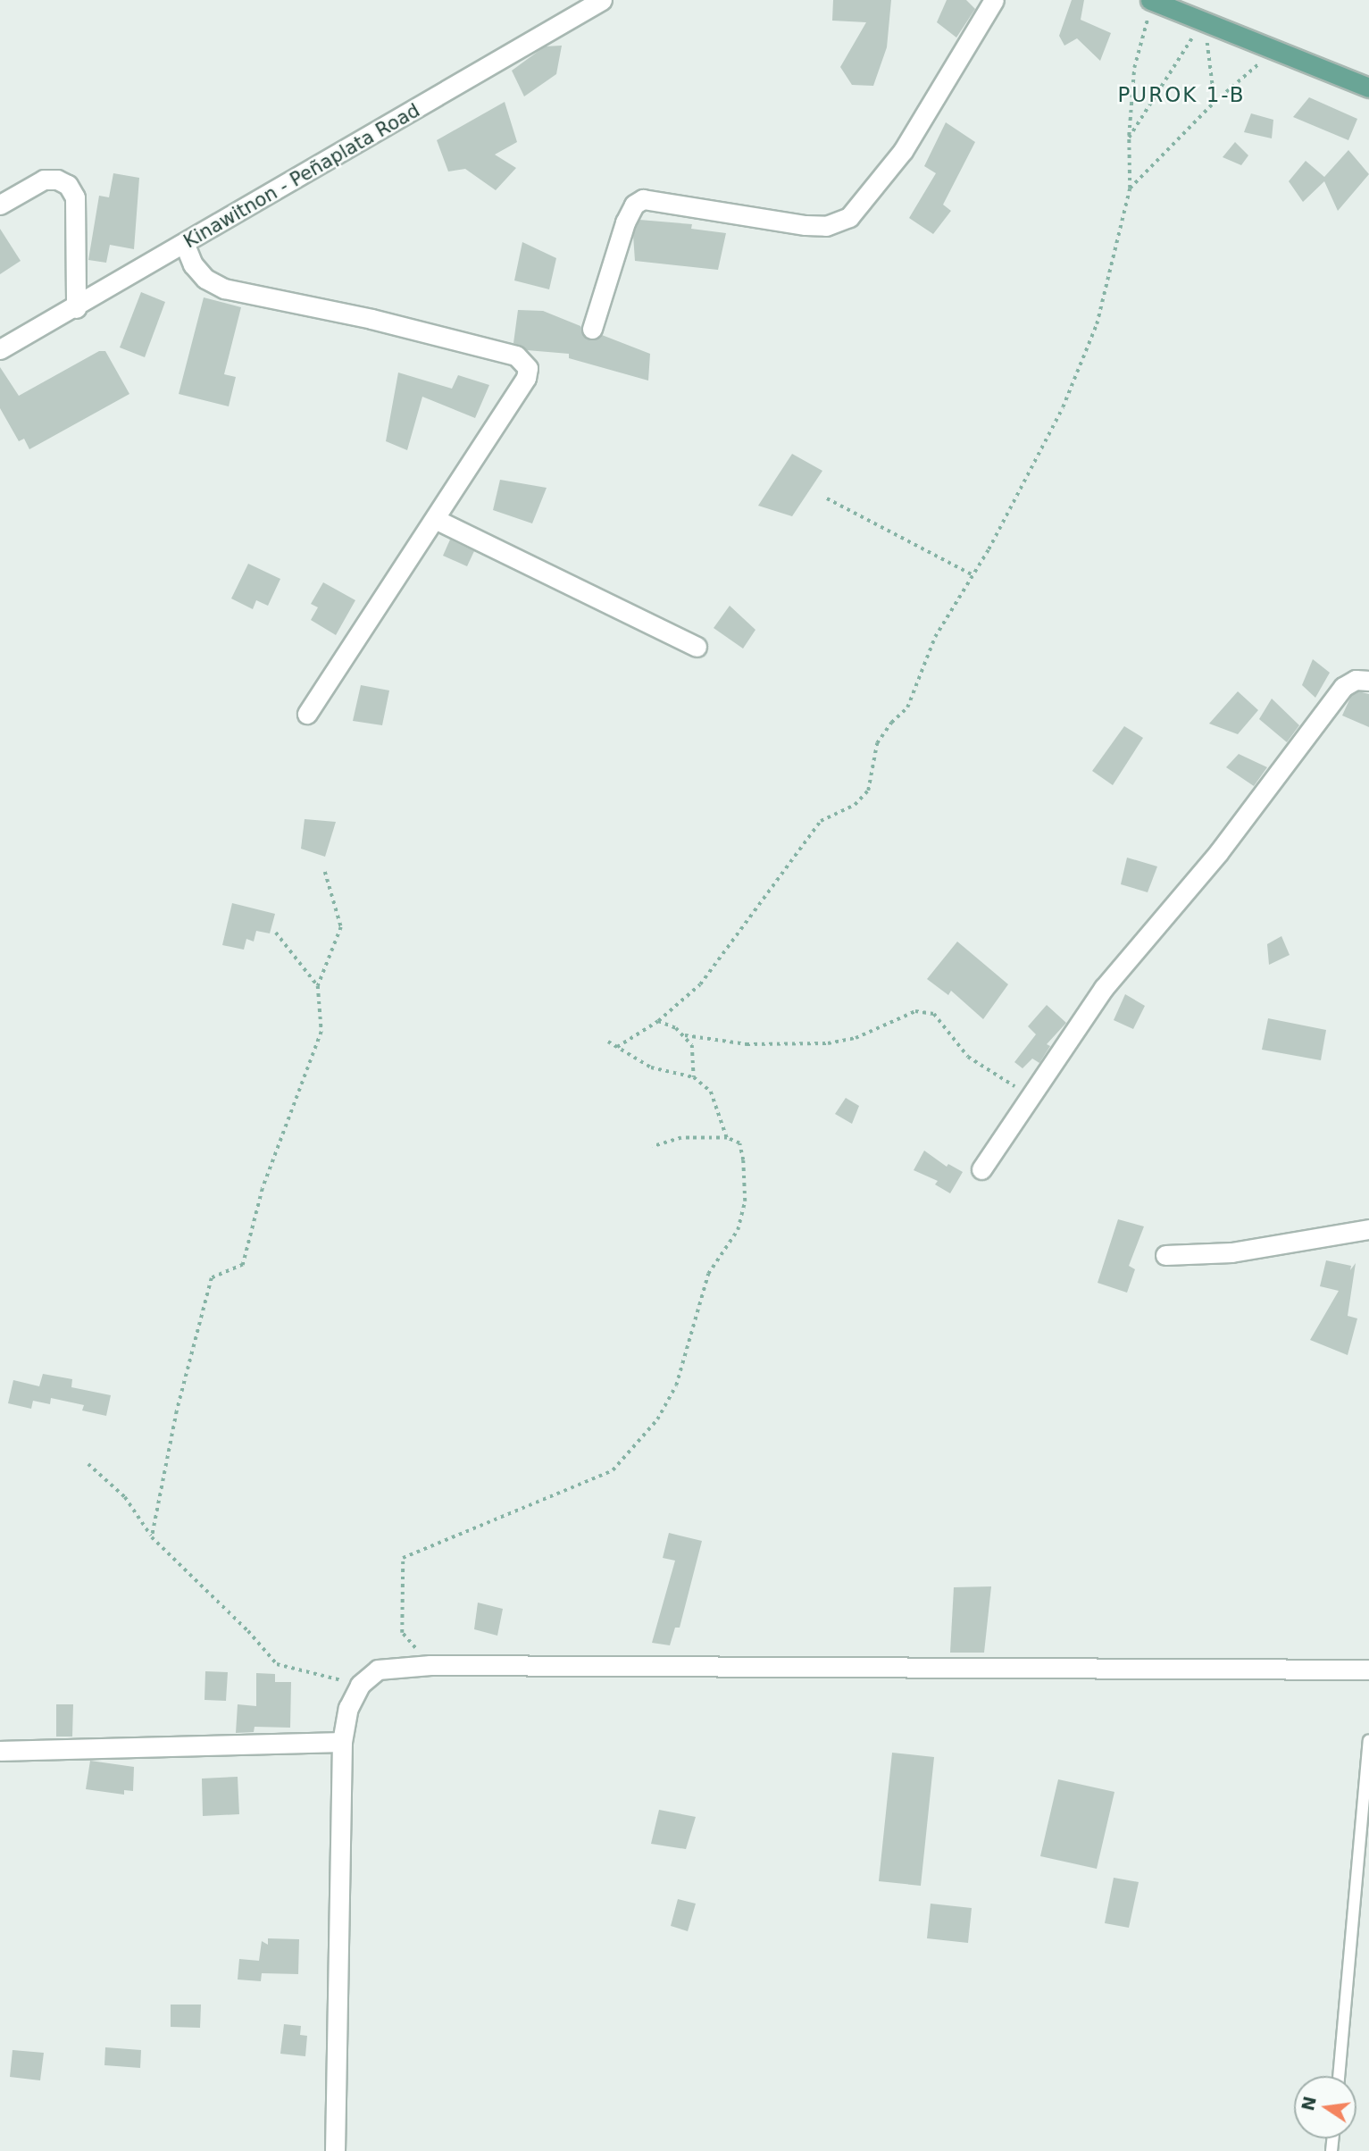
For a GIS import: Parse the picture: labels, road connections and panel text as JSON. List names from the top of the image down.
{
  "streets": {
    "street": ["Kinawitnon - Peñaplata Road"]
  },
  "districts": ["PUROK 1-B"],
  "north": "left"
}
